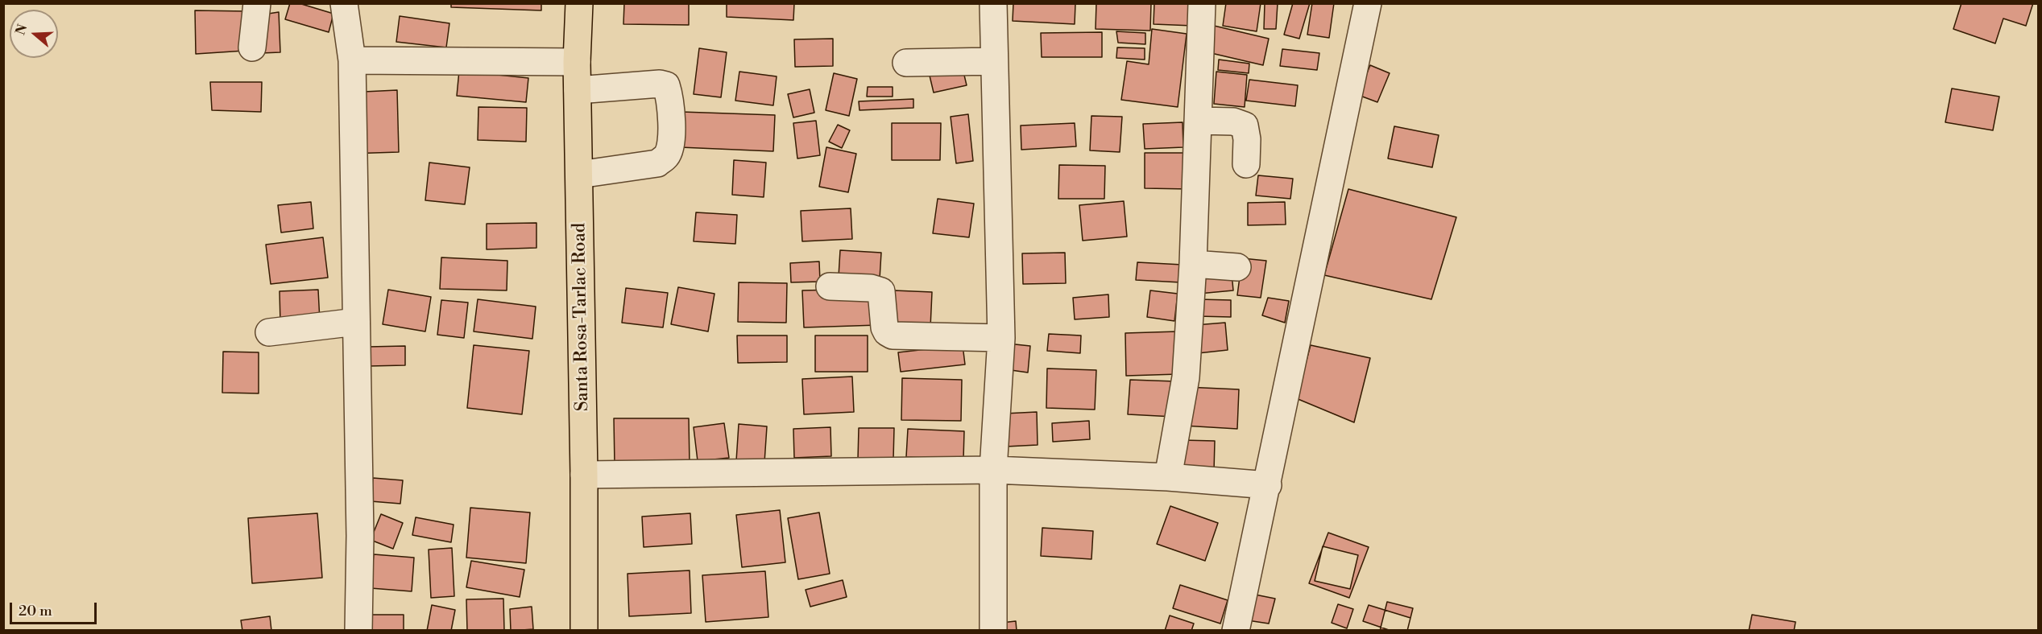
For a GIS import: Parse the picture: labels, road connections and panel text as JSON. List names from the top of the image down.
{
  "streets": {
    "highway": ["Santa Rosa-Tarlac Road"]
  },
  "scale_bar": "20 m",
  "north": "left"
}
